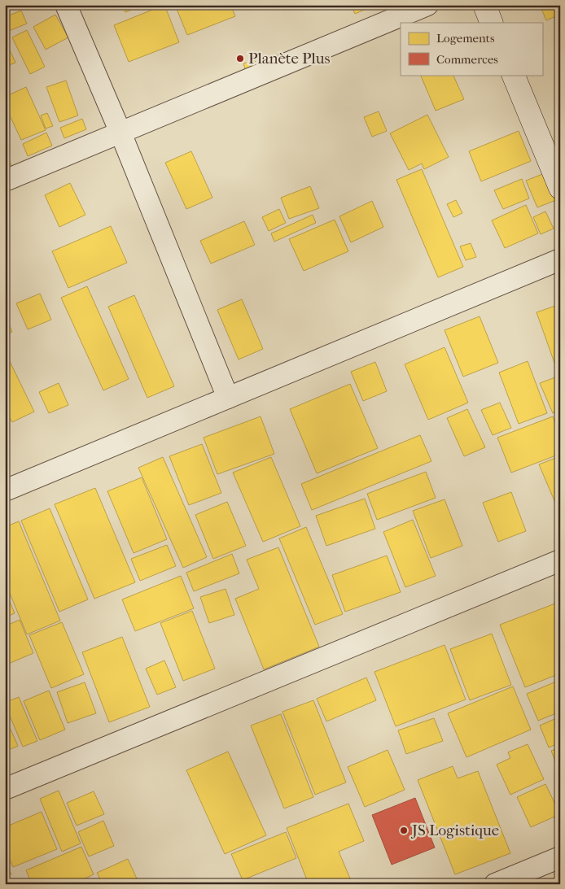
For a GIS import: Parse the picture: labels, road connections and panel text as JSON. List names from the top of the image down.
{
  "places": ["Planète Plus", "JS Logistique"],
  "legend": ["Logements", "Commerces"]
}
